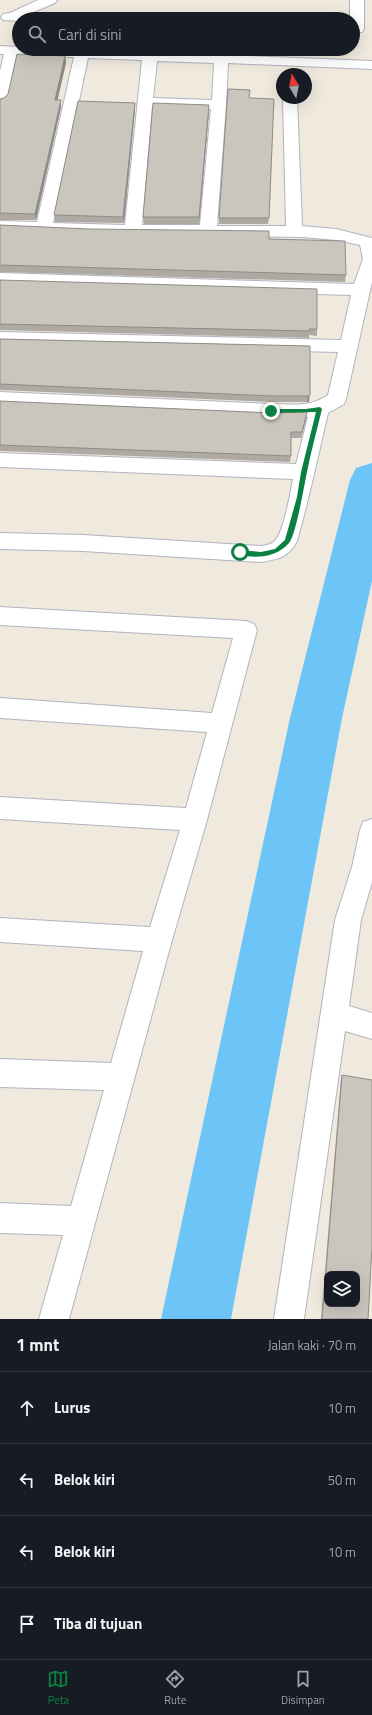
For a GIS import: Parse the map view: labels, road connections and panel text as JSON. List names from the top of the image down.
{
  "north": "top",
  "page": {
    "search": "Cari di sini",
    "heading": ["1 mnt", "Jalan kaki · 70 m"],
    "list": [
      ["Lurus", "10 m"],
      ["Belok kiri", "50 m"],
      ["Belok kiri", "10 m"],
      "Tiba di tujuan"
    ],
    "nav": ["Peta", "Rute", "Disimpan"]
  }
}
